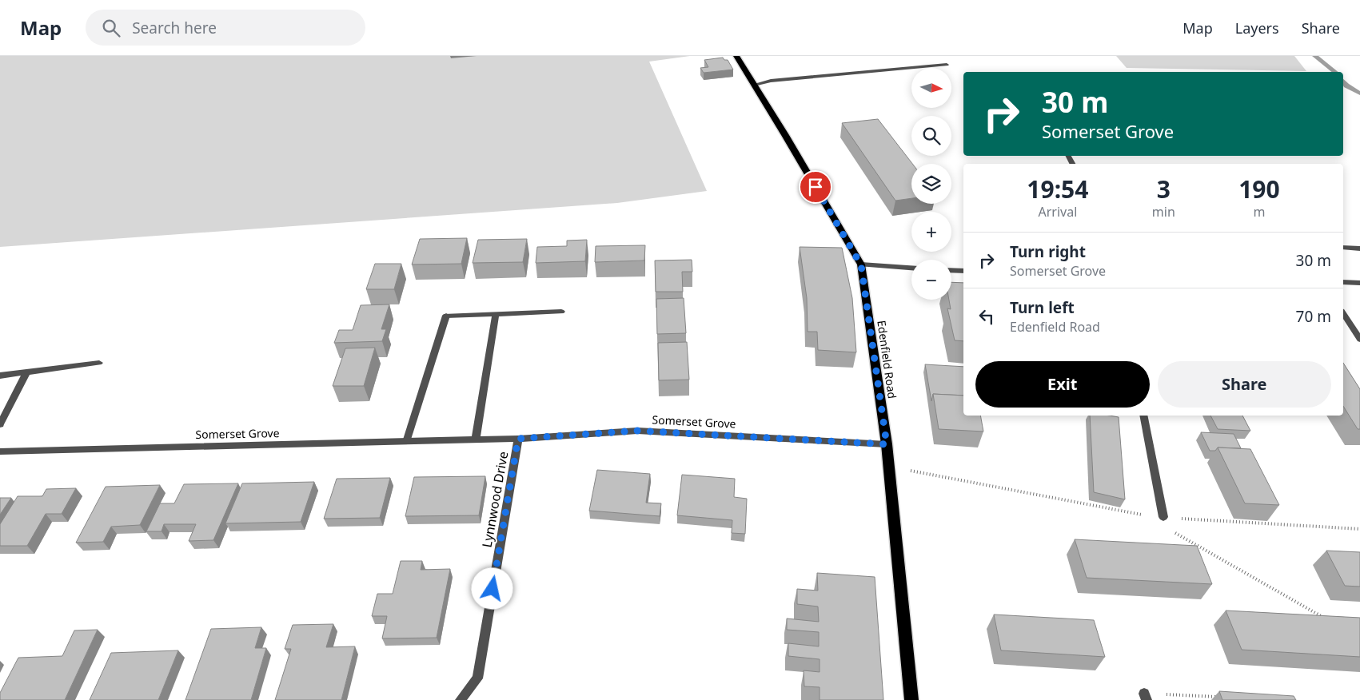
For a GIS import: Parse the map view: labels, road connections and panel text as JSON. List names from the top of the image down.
{
  "streets": {
    "main road": ["Edenfield Road"],
    "street": ["Somerset Grove", "Lynnwood Drive"]
  },
  "crossings": [
    ["Edenfield Road", "Somerset Grove"],
    ["Somerset Grove", "Lynnwood Drive"]
  ],
  "north": "right",
  "page": {
    "header": "Map",
    "search": "Search here",
    "nav": ["Map", "Layers", "Share"],
    "map_buttons": ["+", "−"],
    "turn": ["30 m", "Somerset Grove"],
    "eta": [
      "19:54",
      "Arrival",
      "3",
      "min",
      "190",
      "m"
    ],
    "list": [
      {
        "name": "Turn right",
        "note": "Somerset Grove",
        "value": "30 m"
      },
      {
        "name": "Turn left",
        "note": "Edenfield Road",
        "value": "70 m"
      }
    ],
    "buttons": ["Exit", "Share"]
  }
}
